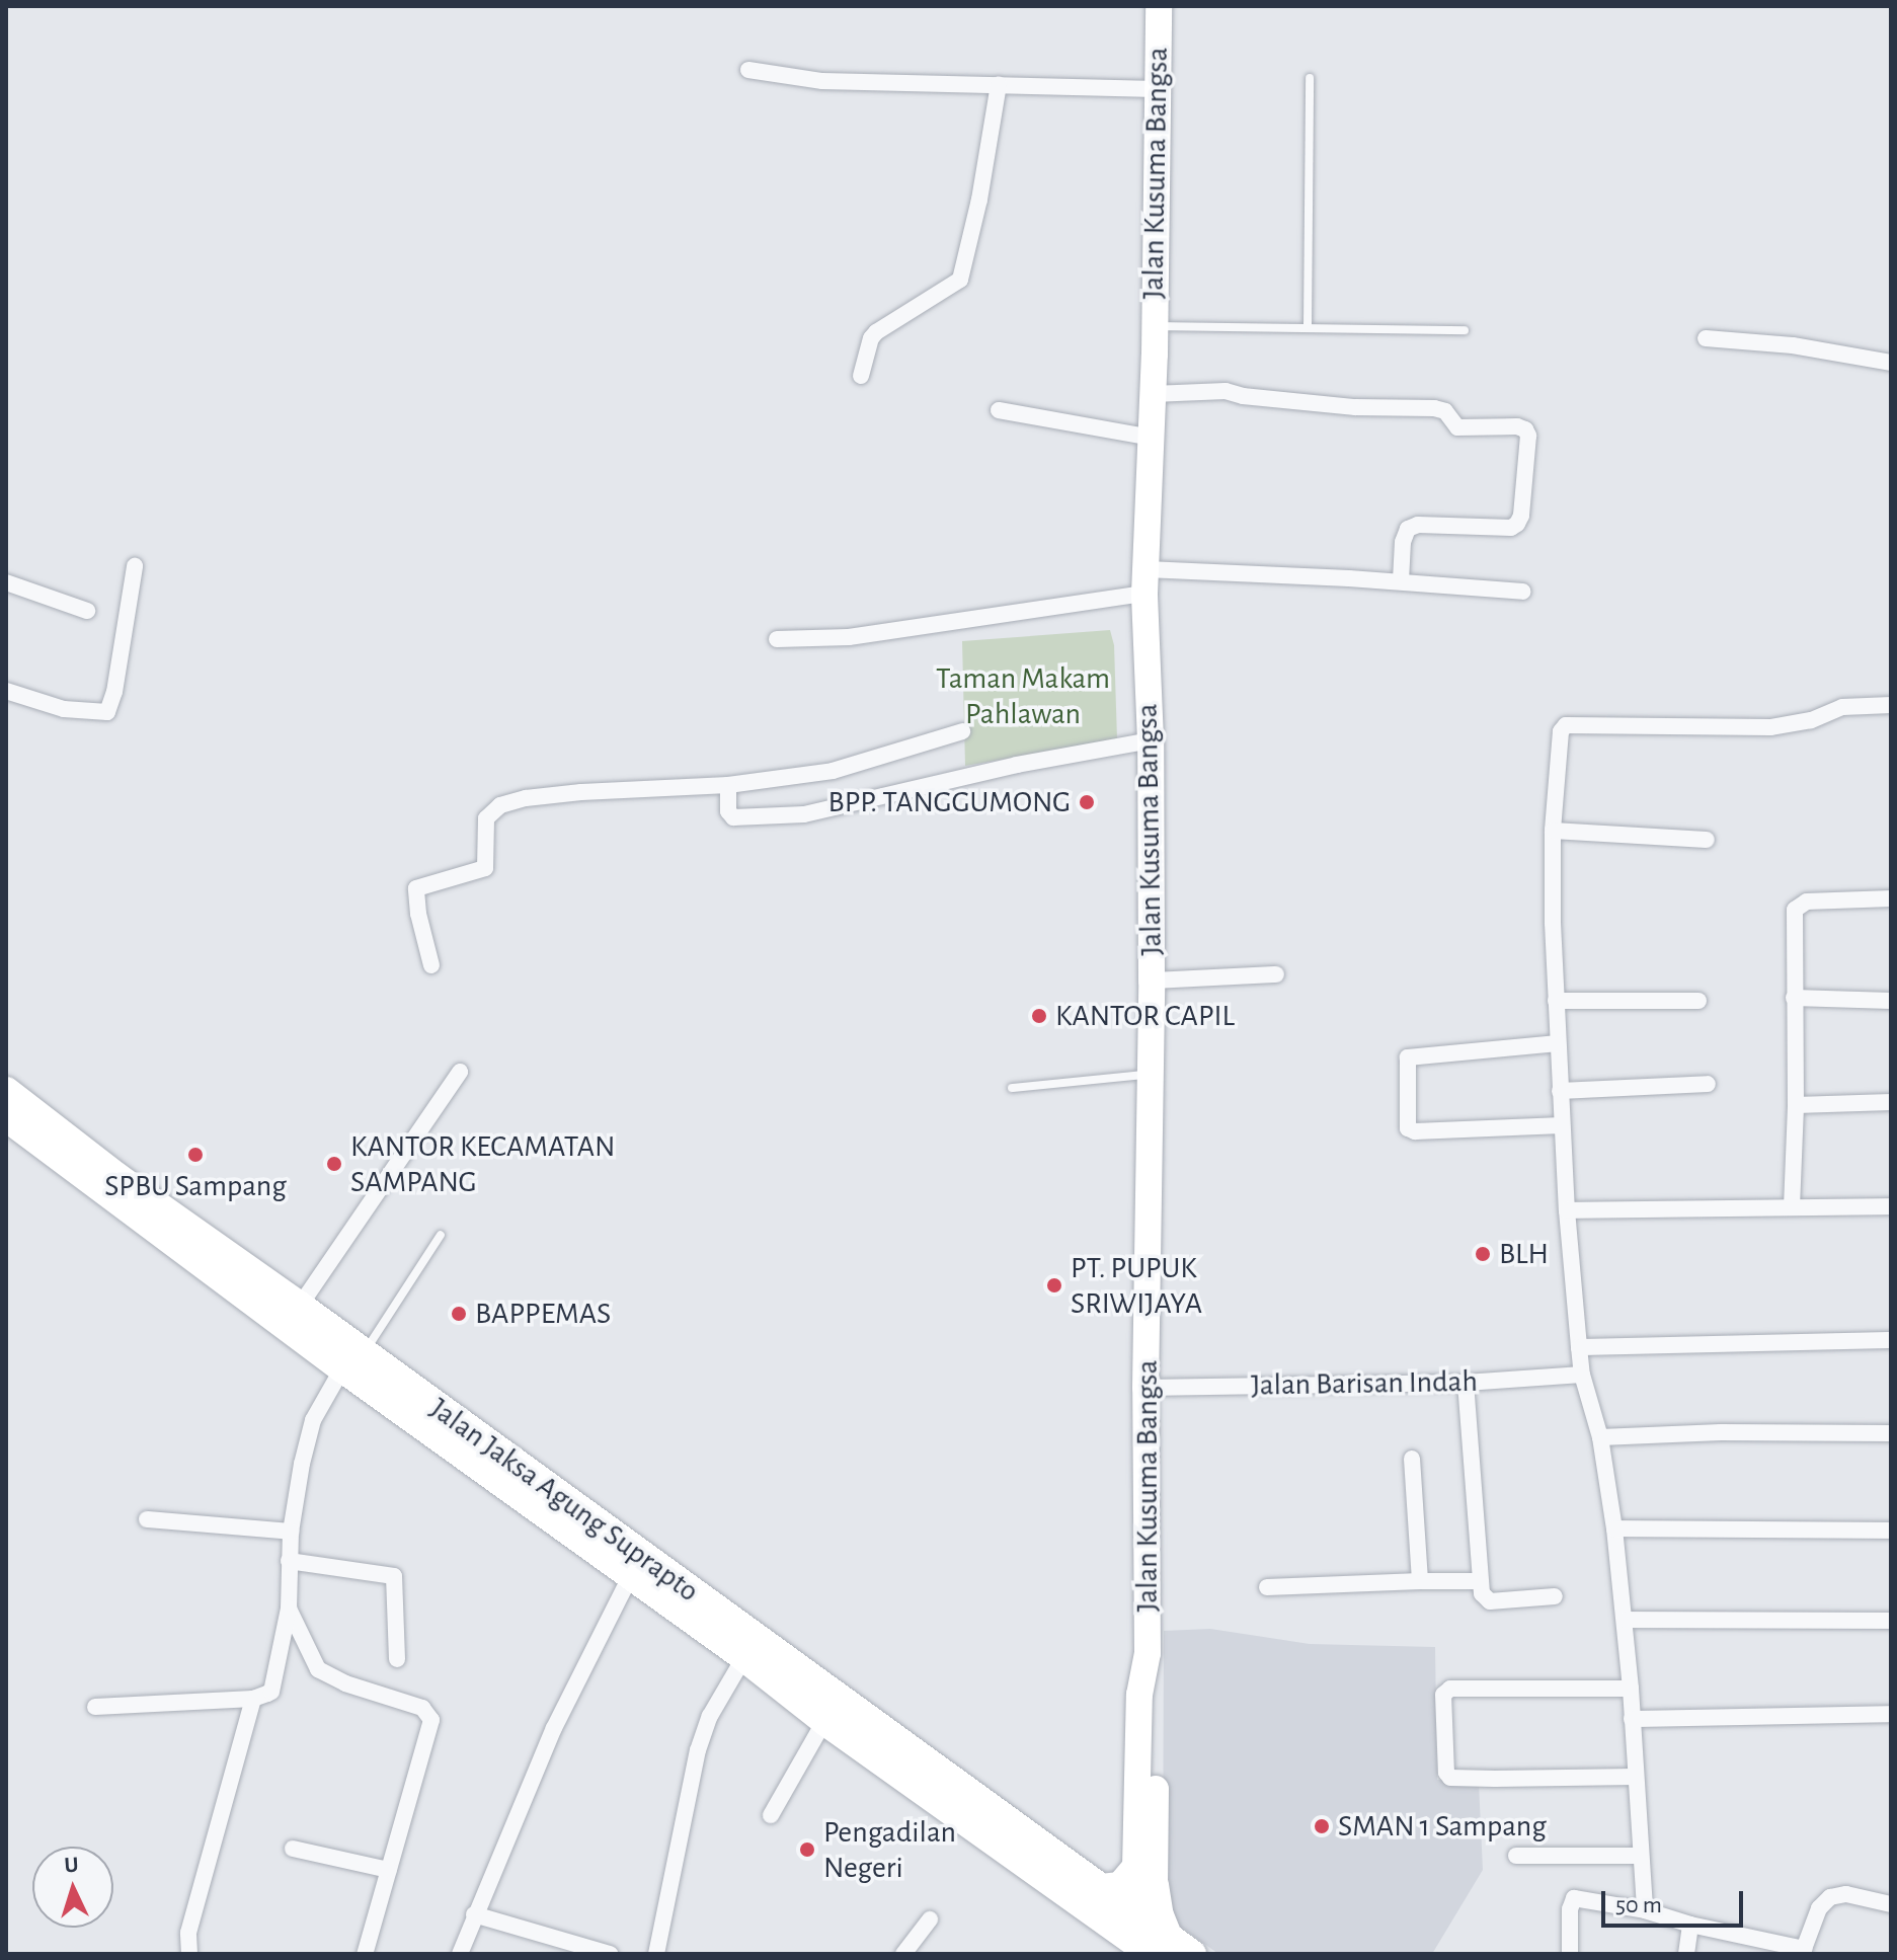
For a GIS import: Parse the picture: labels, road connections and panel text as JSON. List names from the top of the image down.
{
  "streets": {
    "highway": ["Jalan Jaksa Agung Suprapto"],
    "main road": ["Jalan Kusuma Bangsa"],
    "street": ["Jalan Barisan Indah"]
  },
  "crossings": [
    ["Jalan Kusuma Bangsa", "Jalan Barisan Indah"],
    ["Jalan Kusuma Bangsa", "Jalan Jaksa Agung Suprapto"]
  ],
  "parks": ["Taman Makam Pahlawan"],
  "places": [
    "BPP. TANGGUMONG",
    "KANTOR CAPIL",
    "SPBU Sampang",
    "KANTOR KECAMATAN SAMPANG",
    "BLH",
    "PT. PUPUK SRIWIJAYA",
    "BAPPEMAS",
    "SMAN 1 Sampang",
    "Pengadilan Negeri"
  ],
  "scale_bar": "50 m",
  "north": "top"
}
